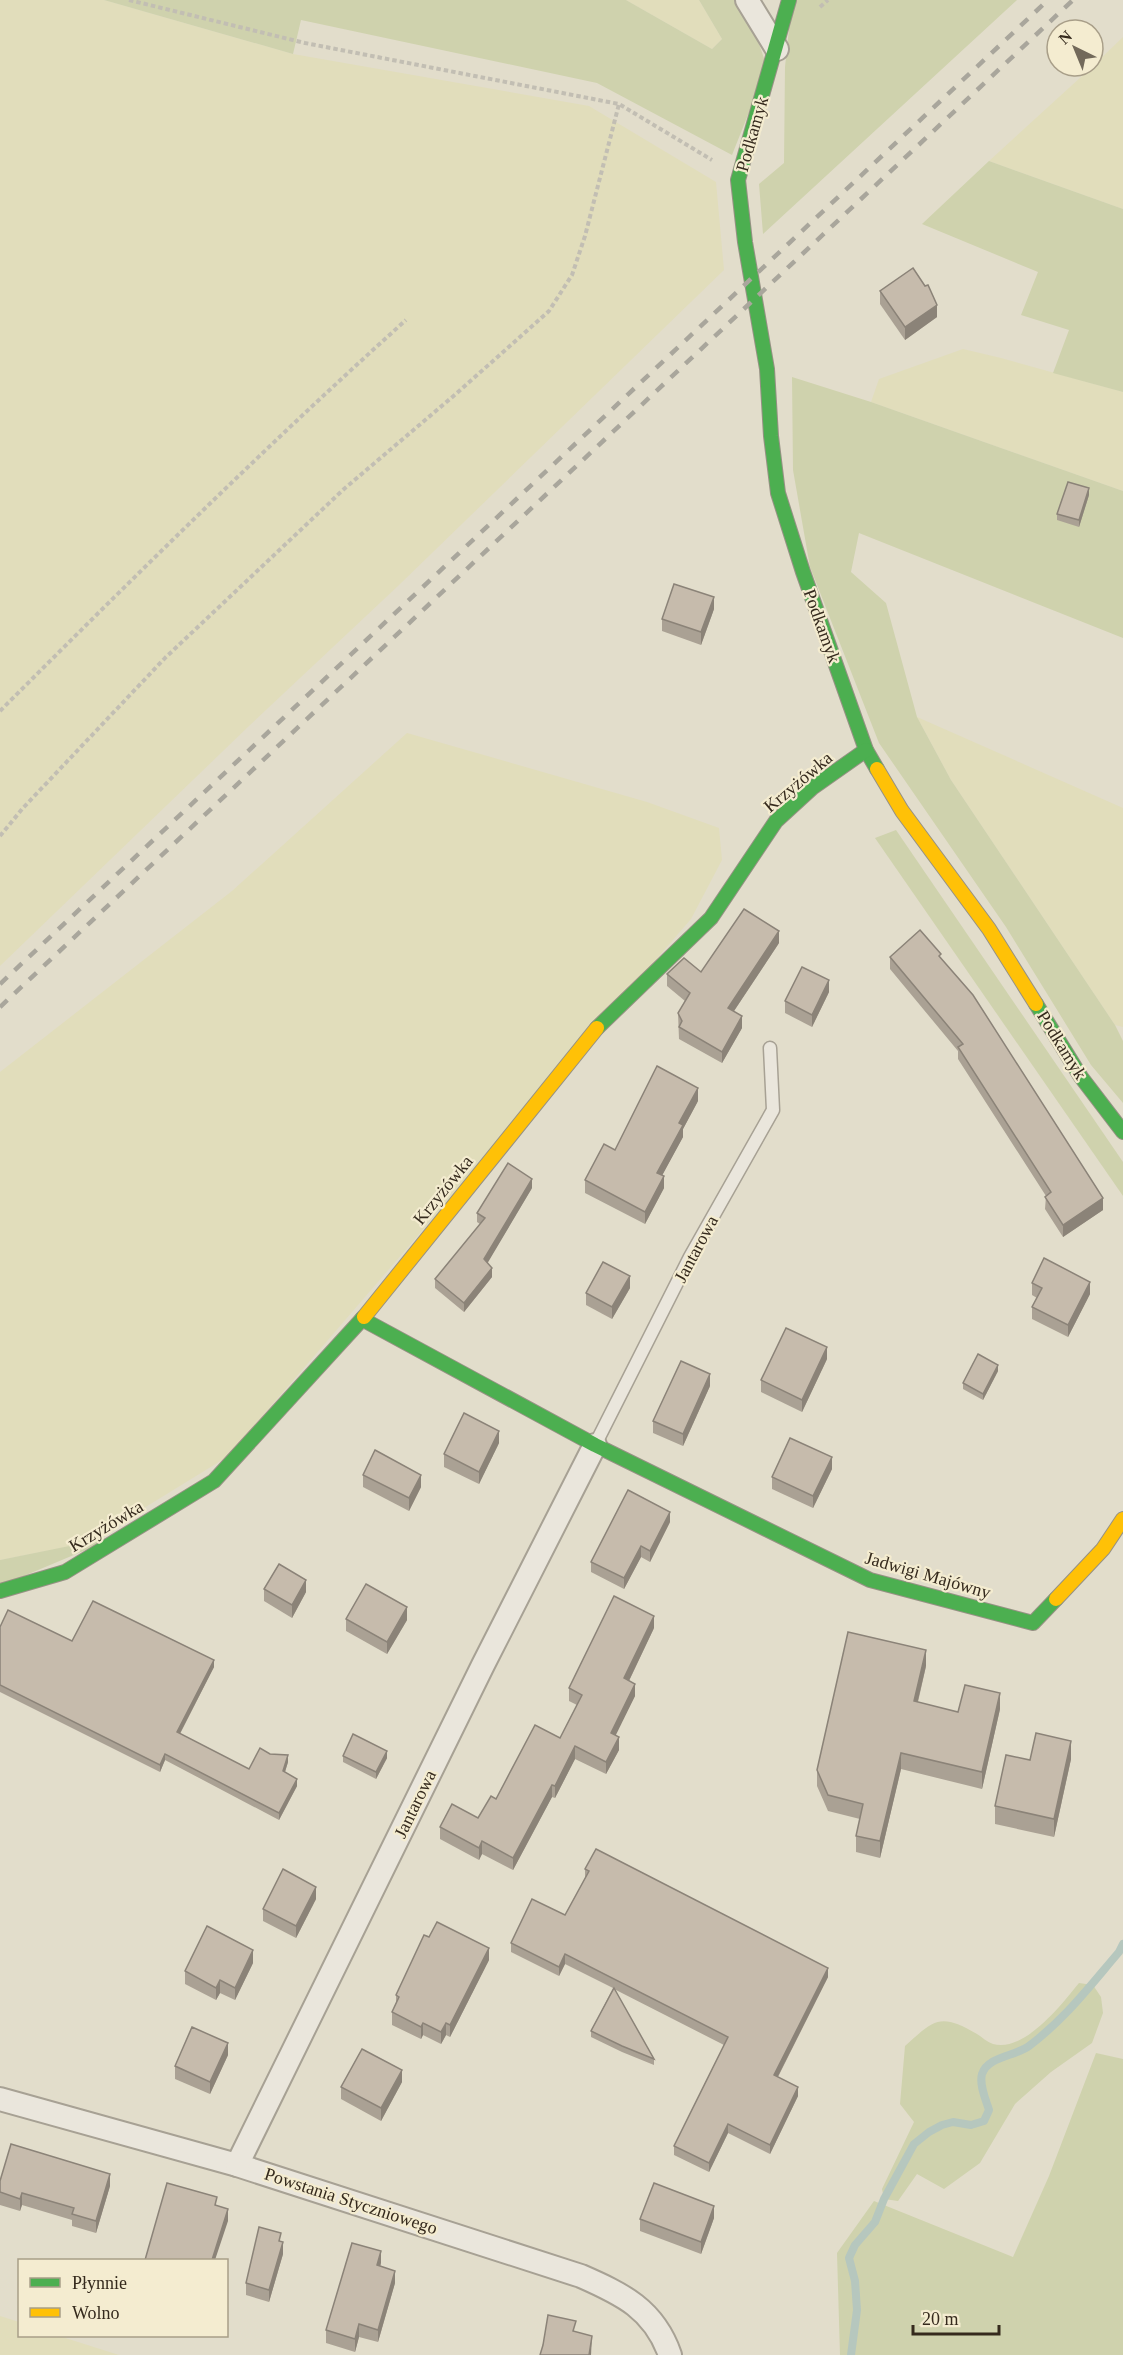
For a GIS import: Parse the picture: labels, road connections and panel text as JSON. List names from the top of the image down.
{
  "streets": {
    "street": [
      "Podkamyk",
      "Krzyżówka",
      "Jantarowa",
      "Jadwigi Majówny",
      "Powstania Styczniowego"
    ]
  },
  "crossings": [
    ["Podkamyk", "Krzyżówka"],
    ["Jantarowa", "Jadwigi Majówny"],
    ["Jantarowa", "Powstania Styczniowego"]
  ],
  "legend": ["Płynnie", "Wolno"],
  "scale_bar": "20 m",
  "north": "top left"
}
